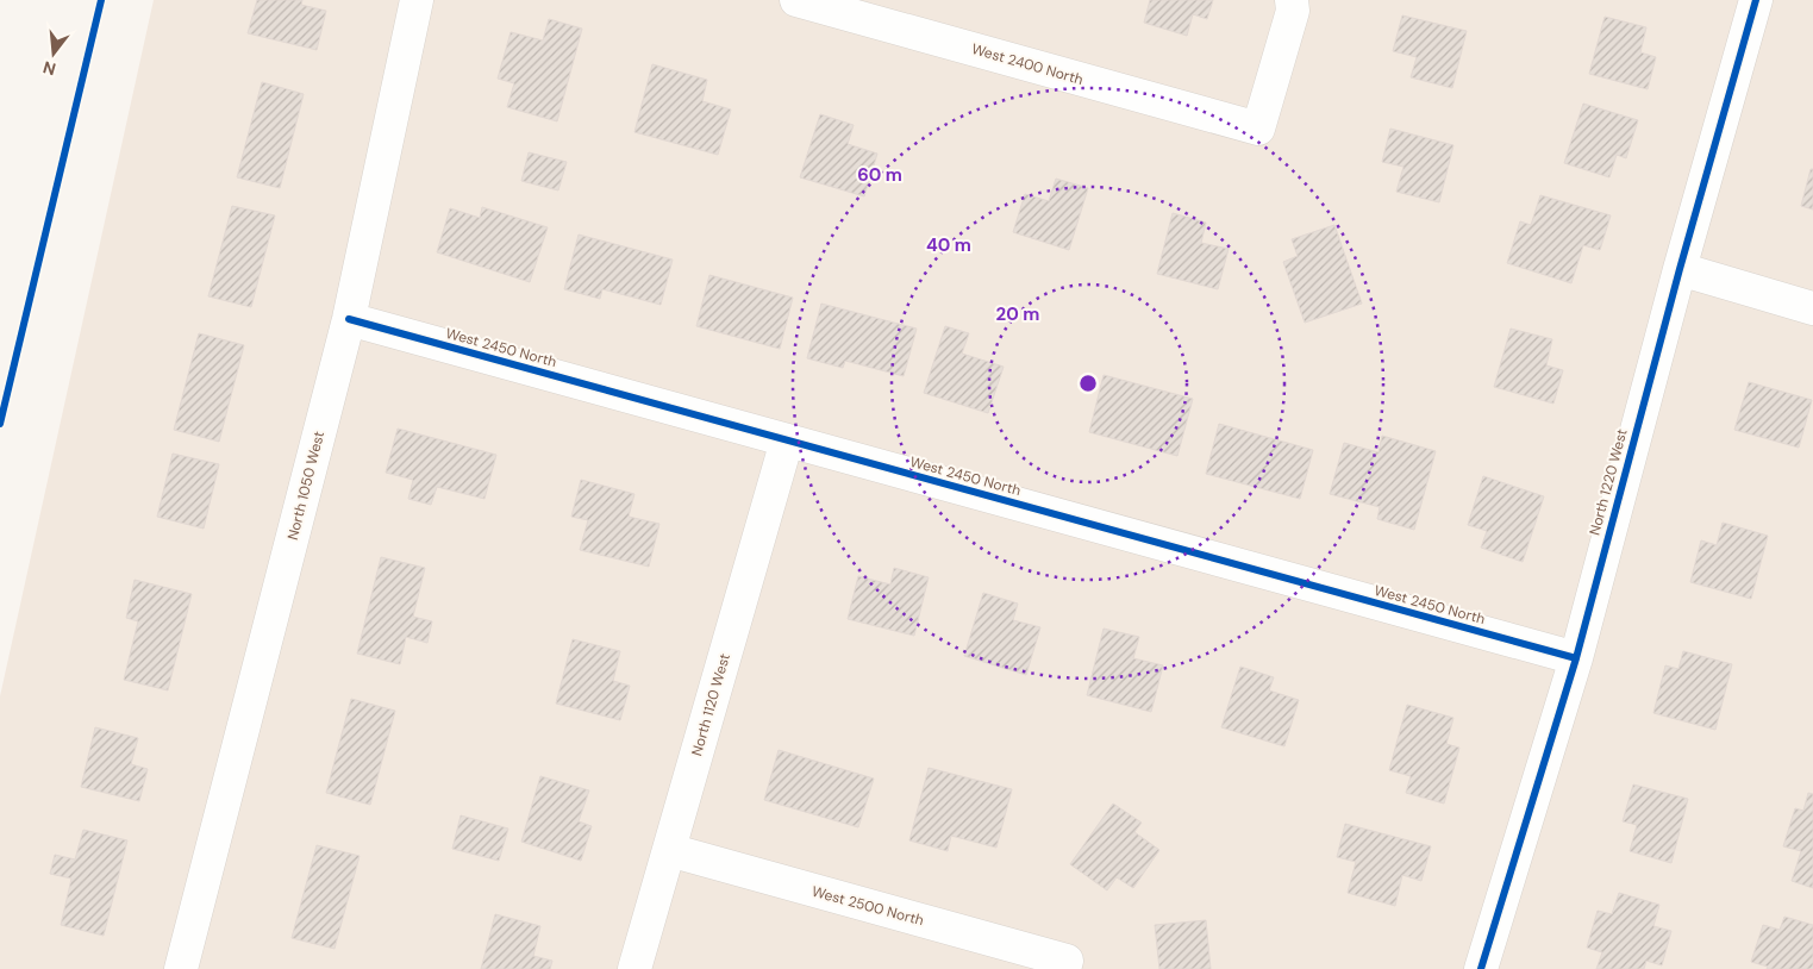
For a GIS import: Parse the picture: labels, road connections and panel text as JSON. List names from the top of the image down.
{
  "streets": {
    "street": [
      "West 2400 North",
      "West 2450 North",
      "North 1220 West",
      "North 1050 West",
      "North 1120 West",
      "West 2500 North"
    ]
  },
  "crossings": [
    ["West 2450 North", "North 1220 West"],
    ["West 2450 North", "North 1050 West"],
    ["West 2450 North", "North 1120 West"],
    ["North 1120 West", "West 2500 North"]
  ],
  "north": "bottom",
  "rings": ["60 m", "40 m", "20 m"]
}
